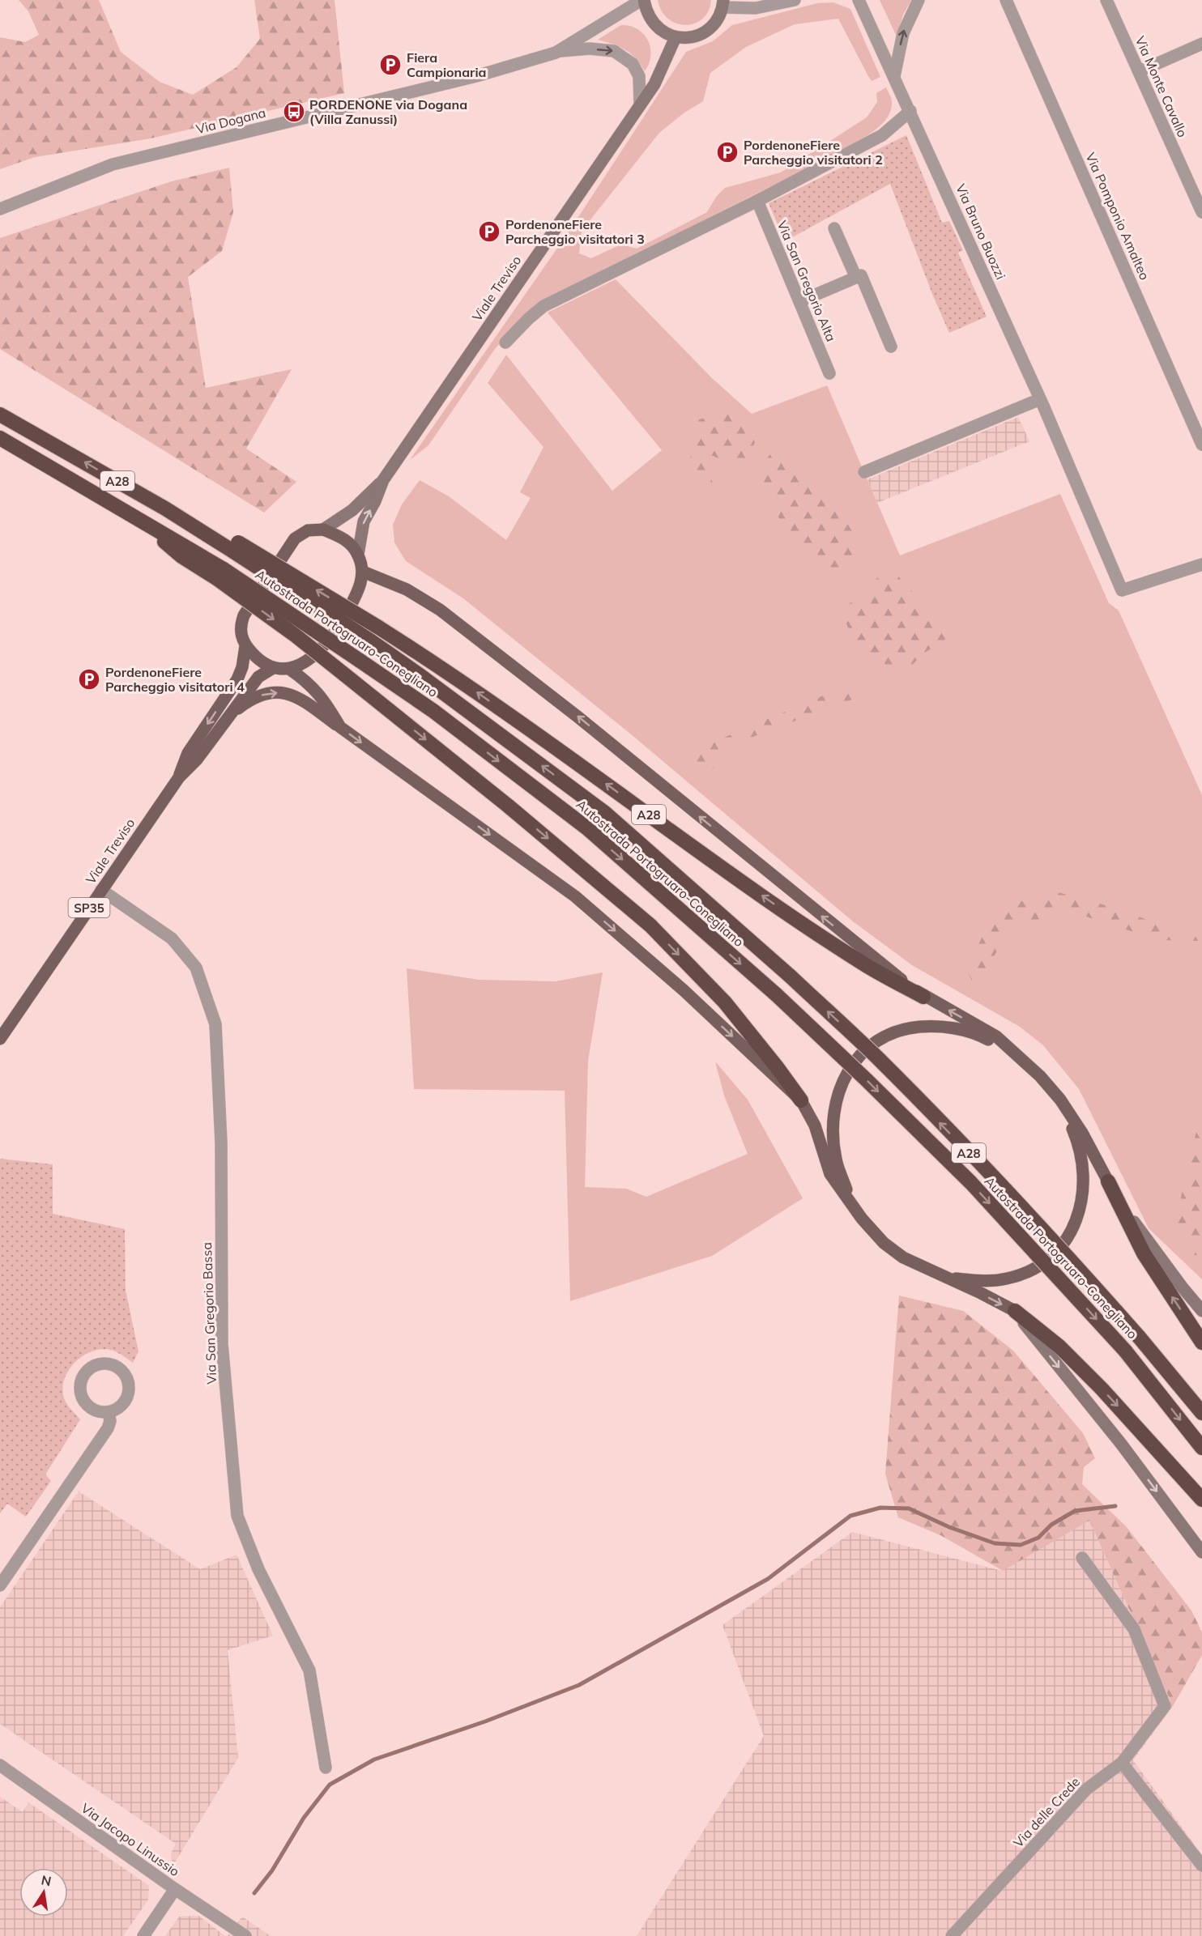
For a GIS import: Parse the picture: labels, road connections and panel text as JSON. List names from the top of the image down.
{
  "streets": {
    "highway": ["A28", "Autostrada Portogruaro-Conegliano"],
    "main road": ["Viale Treviso", "SP35"],
    "street": [
      "Via Monte Cavallo",
      "Via Dogana",
      "Via Pomponio Amalteo",
      "Via Bruno Buozzi",
      "Via San Gregorio Alta",
      "Via San Gregorio Bassa",
      "Via delle Crede",
      "Via Jacopo Linussio"
    ]
  },
  "crossings": [
    ["Via Dogana", "Viale Treviso"],
    ["Viale Treviso", "Via San Gregorio Bassa"],
    ["A28", "Autostrada Portogruaro-Conegliano"]
  ],
  "places": {
    "parking": [
      "Fiera Campionaria",
      "PordenoneFiere Parcheggio visitatori 2",
      "PordenoneFiere Parcheggio visitatori 3",
      "PordenoneFiere Parcheggio visitatori 4"
    ],
    "bus stop": ["PORDENONE via Dogana (Villa Zanussi)"]
  },
  "north": "top"
}
